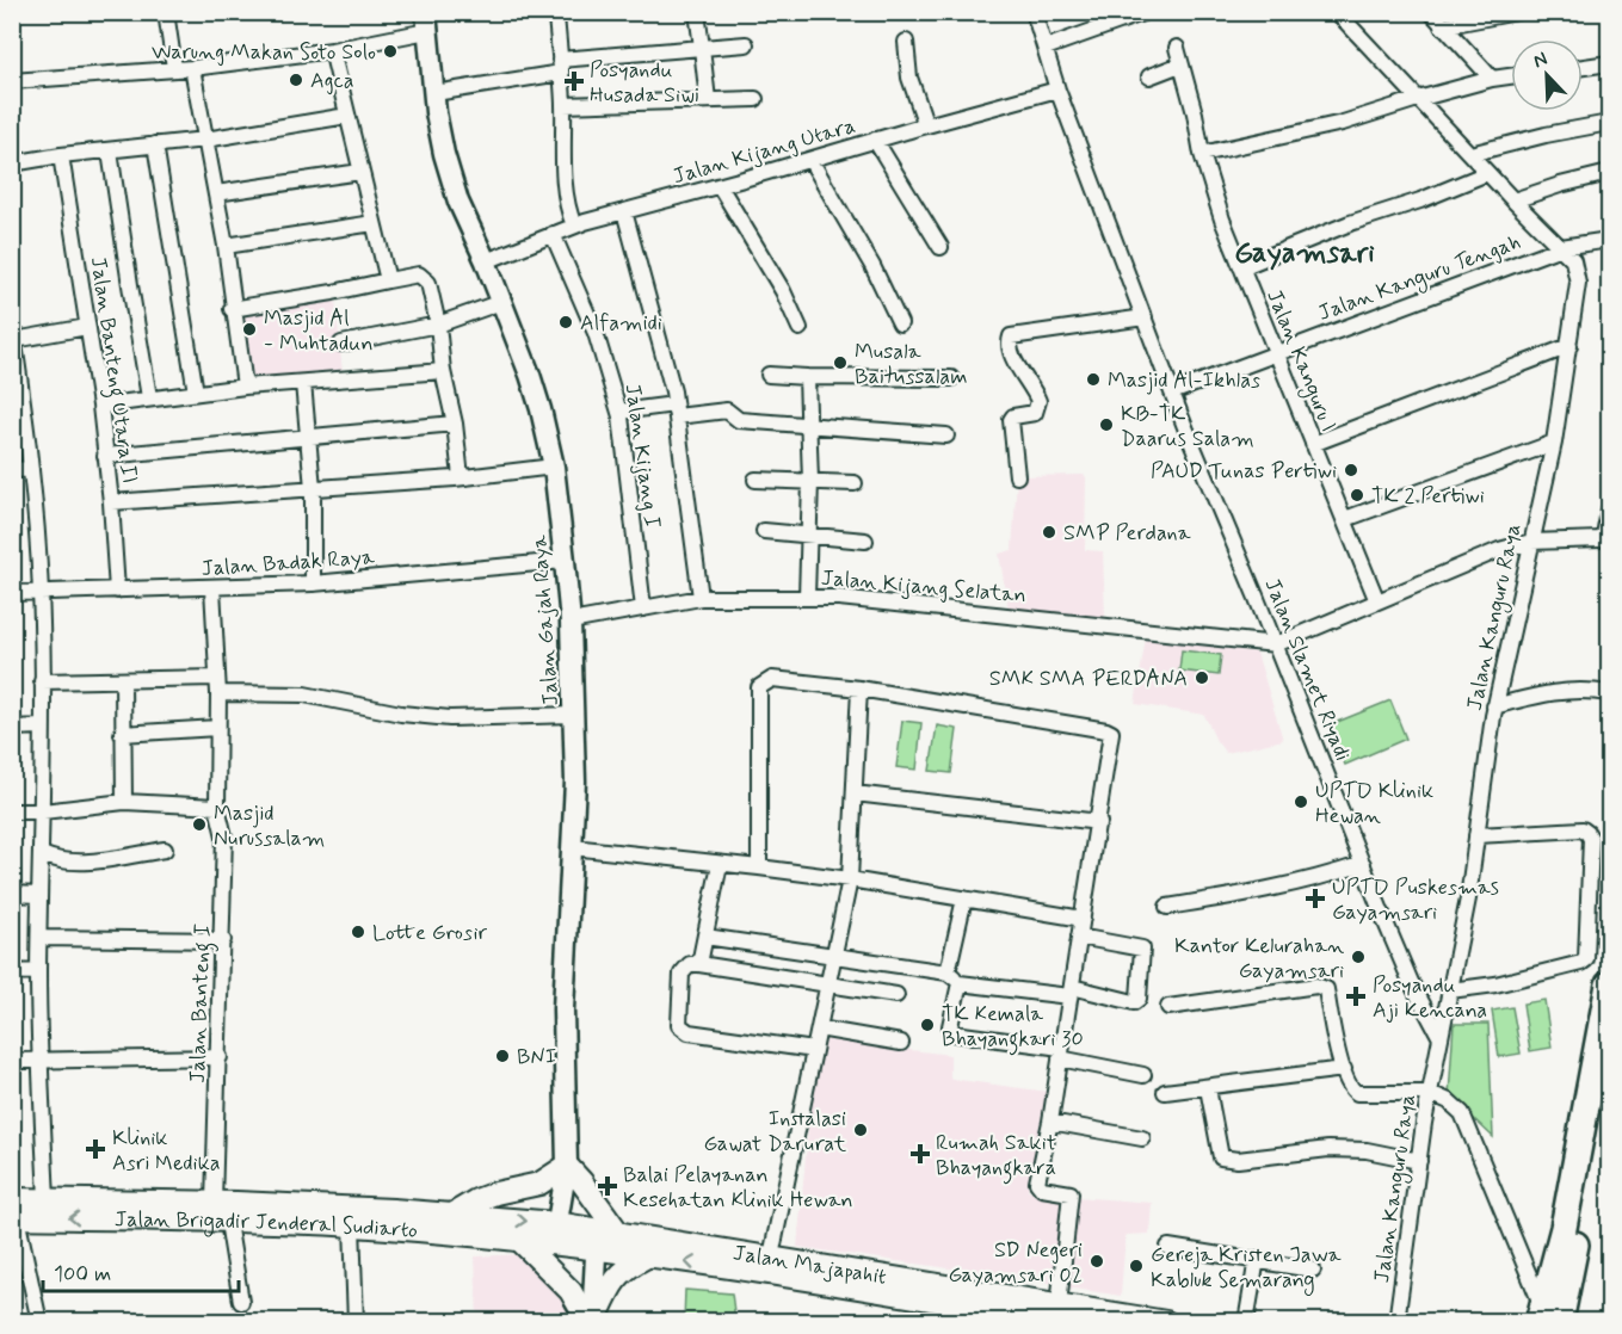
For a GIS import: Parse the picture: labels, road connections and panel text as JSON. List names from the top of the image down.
{
  "streets": {
    "main road": ["Jalan Gajah Raya", "Jalan Brigadir Jenderal Sudiarto", "Jalan Majapahit"],
    "street": [
      "Jalan Kijang Utara",
      "Jalan Kanguru Tengah",
      "Jalan Kanguru I",
      "Jalan Banteng Utara II",
      "Jalan Kijang I",
      "Jalan Badak Raya",
      "Jalan Kijang Selatan",
      "Jalan Kanguru Raya",
      "Jalan Slamet Riyadi",
      "Jalan Banteng I"
    ]
  },
  "crossings": [
    ["Jalan Kijang Utara", "Jalan Kijang I"],
    ["Jalan Kijang Utara", "Jalan Gajah Raya"],
    ["Jalan Kijang Utara", "Jalan Slamet Riyadi"],
    ["Jalan Kanguru Tengah", "Jalan Kanguru I"],
    ["Jalan Kanguru Tengah", "Jalan Kanguru Raya"],
    ["Jalan Kanguru Tengah", "Jalan Slamet Riyadi"],
    ["Jalan Banteng Utara II", "Jalan Badak Raya"],
    ["Jalan Kijang I", "Jalan Kijang Selatan"],
    ["Jalan Badak Raya", "Jalan Gajah Raya"],
    ["Jalan Badak Raya", "Jalan Banteng I"],
    ["Jalan Kijang Selatan", "Jalan Gajah Raya"],
    ["Jalan Kijang Selatan", "Jalan Slamet Riyadi"],
    ["Jalan Kanguru Raya", "Jalan Slamet Riyadi"],
    ["Jalan Gajah Raya", "Jalan Majapahit"],
    ["Jalan Banteng I", "Jalan Brigadir Jenderal Sudiarto"],
    ["Jalan Brigadir Jenderal Sudiarto", "Jalan Majapahit"]
  ],
  "districts": ["Gayamsari"],
  "places": {
    "other": [
      "Warung Makan Soto Solo",
      "Agca",
      "Alfamidi",
      "Masjid Al - Muhtadun",
      "Musala Baitussalam",
      "Masjid Al-Ikhlas",
      "KB-TK Daarus Salam",
      "PAUD Tunas Pertiwi",
      "TK 2 Pertiwi",
      "SMP Perdana",
      "SMK SMA PERDANA",
      "UPTD Klinik Hewan",
      "Masjid Nurussalam",
      "Lotte Grosir",
      "Kantor Kelurahan Gayamsari",
      "TK Kemala Bhayangkari 30",
      "BNI",
      "Instalasi Gawat Darurat",
      "SD Negeri Gayamsari 02",
      "Gereja Kristen Jawa Kabluk Semarang"
    ],
    "health": [
      "Posyandu Husada Siwi",
      "UPTD Puskesmas Gayamsari",
      "Posyandu Aji Kencana",
      "Klinik Asri Medika",
      "Rumah Sakit Bhayangkara",
      "Balai Pelayanan Kesehatan Klinik Hewan"
    ]
  },
  "scale_bar": "100 m",
  "north": "top left"
}
